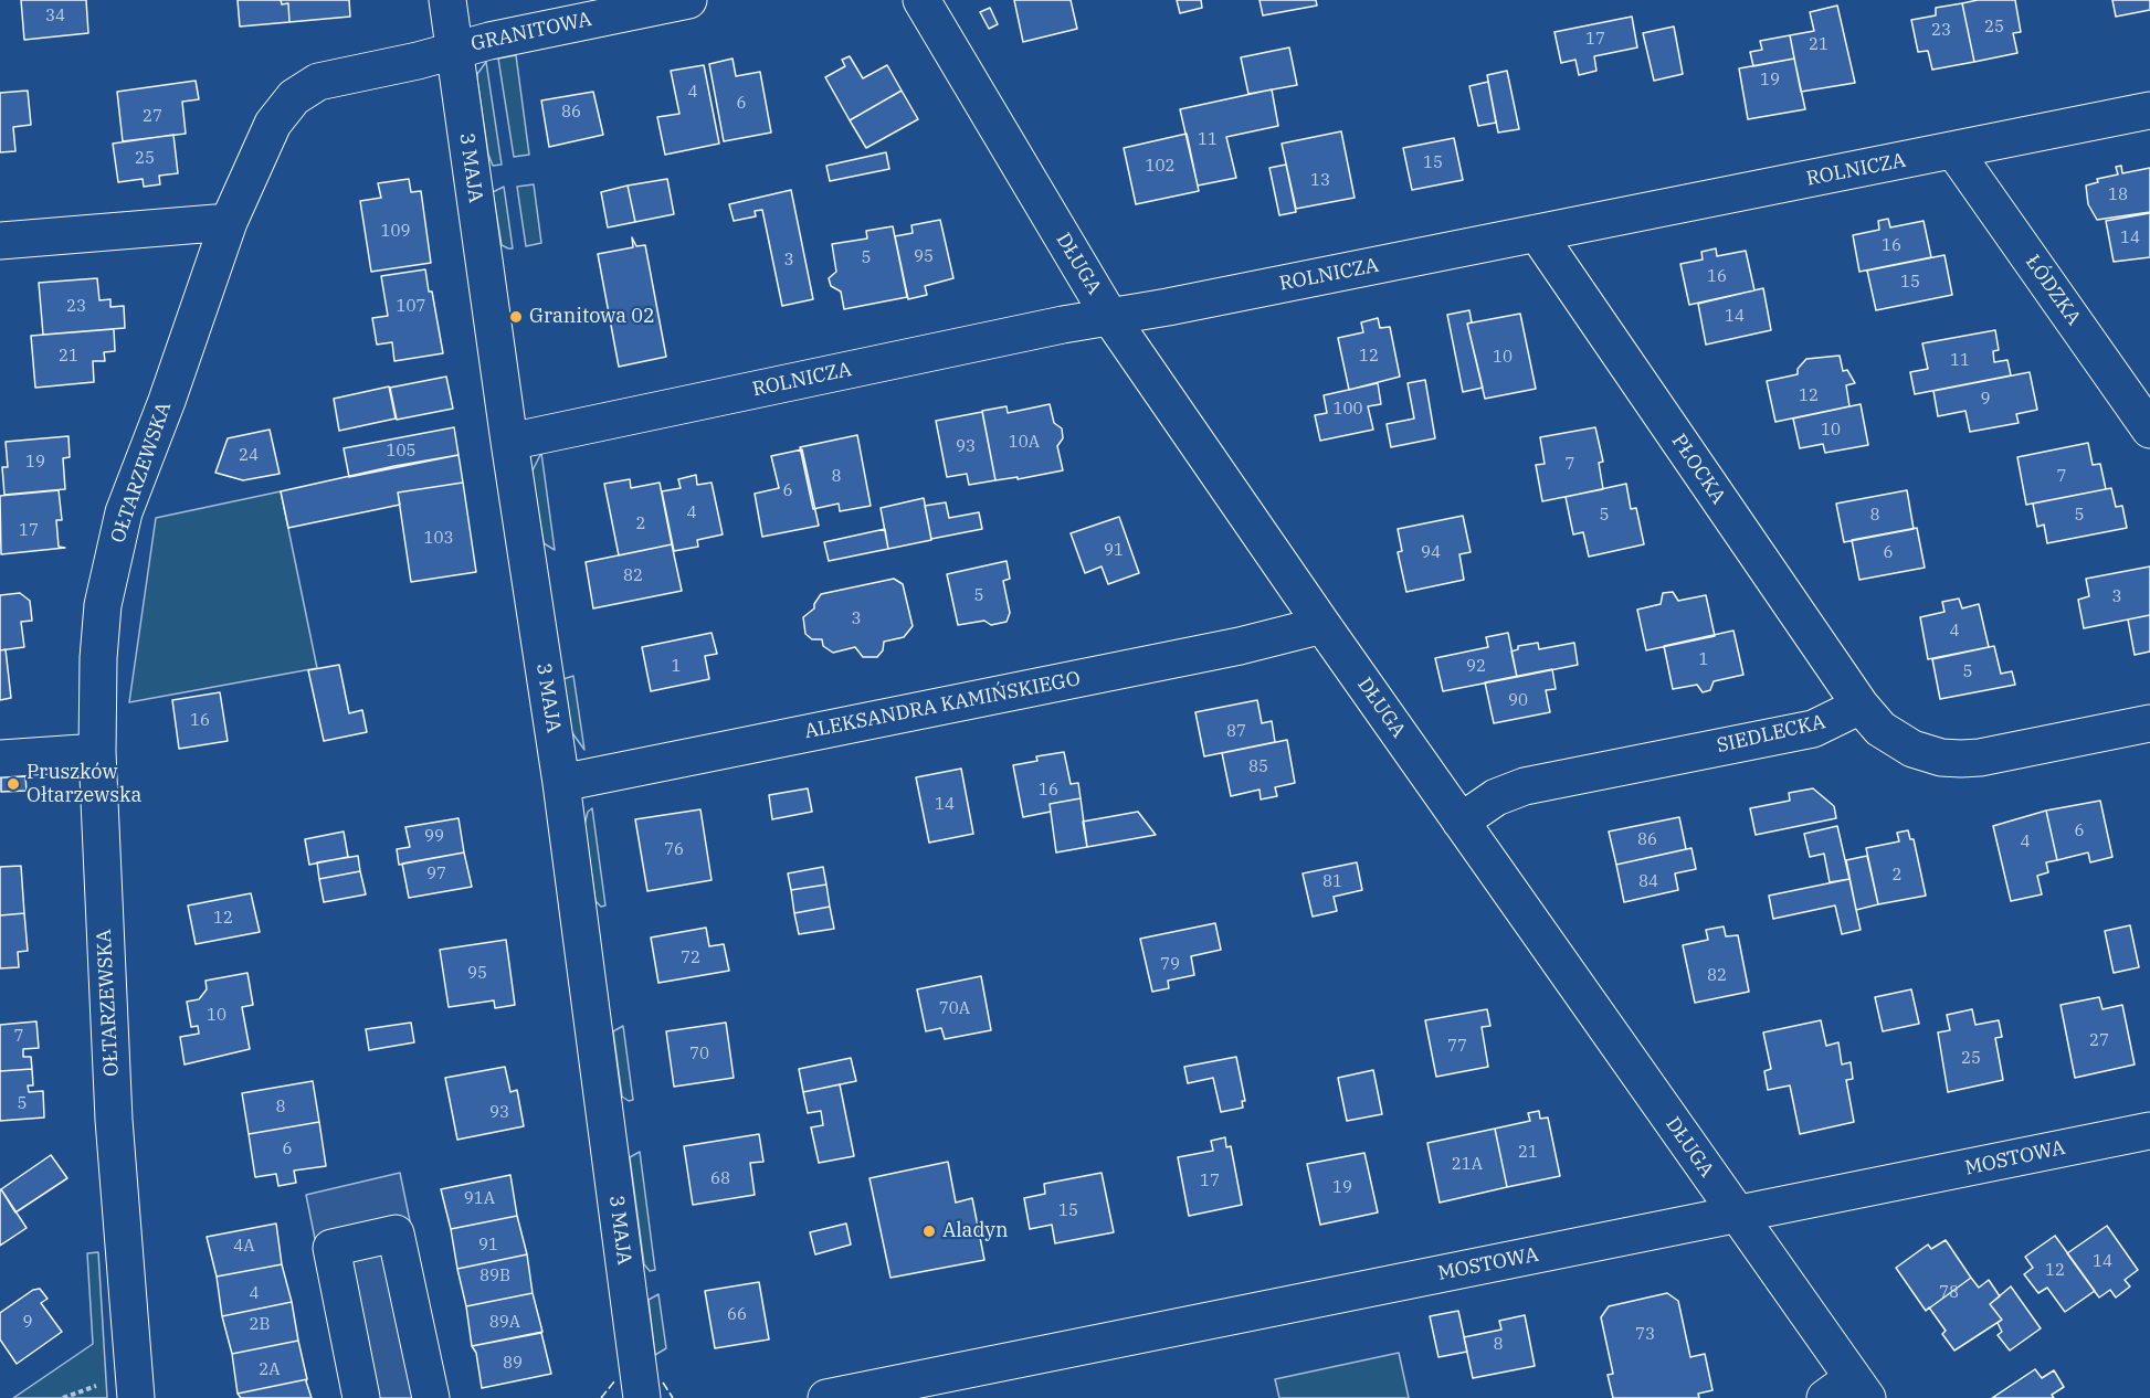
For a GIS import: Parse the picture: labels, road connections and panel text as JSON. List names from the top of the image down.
{
  "streets": {
    "street": [
      "GRANITOWA",
      "3 MAJA",
      "ROLNICZA",
      "DŁUGA",
      "ŁÓDZKA",
      "PŁOCKA",
      "OŁTARZEWSKA",
      "ALEKSANDRA KAMIŃSKIEGO",
      "SIEDLECKA",
      "MOSTOWA"
    ]
  },
  "crossings": [
    ["GRANITOWA", "3 MAJA"],
    ["GRANITOWA", "OŁTARZEWSKA"],
    ["3 MAJA", "ROLNICZA"],
    ["3 MAJA", "OŁTARZEWSKA"],
    ["3 MAJA", "ALEKSANDRA KAMIŃSKIEGO"],
    ["ROLNICZA", "DŁUGA"],
    ["ROLNICZA", "ŁÓDZKA"],
    ["ROLNICZA", "PŁOCKA"],
    ["DŁUGA", "ALEKSANDRA KAMIŃSKIEGO"],
    ["DŁUGA", "SIEDLECKA"],
    ["DŁUGA", "MOSTOWA"],
    ["PŁOCKA", "SIEDLECKA"]
  ],
  "places": ["Granitowa 02", "Pruszków Ołtarzewska", "Aladyn"],
  "house_numbers": [
    "34",
    "25",
    "23",
    "17",
    "21",
    "19",
    "4",
    "6",
    "86",
    "27",
    "11",
    "25",
    "15",
    "102",
    "13",
    "18",
    "109",
    "14",
    "16",
    "95",
    "5",
    "3",
    "16",
    "15",
    "23",
    "107",
    "14",
    "21",
    "12",
    "10",
    "11",
    "12",
    "9",
    "100",
    "10",
    "10A",
    "93",
    "105",
    "24",
    "19",
    "7",
    "8",
    "7",
    "6",
    "4",
    "5",
    "8",
    "5",
    "2",
    "17",
    "103",
    "91",
    "94",
    "6",
    "82",
    "5",
    "3",
    "3",
    "4",
    "1",
    "1",
    "92",
    "5",
    "90",
    "16",
    "87",
    "85",
    "16",
    "14",
    "6",
    "99",
    "86",
    "4",
    "76",
    "97",
    "2",
    "81",
    "84",
    "12",
    "72",
    "79",
    "95",
    "82",
    "70A",
    "10",
    "7",
    "27",
    "77",
    "70",
    "25",
    "5",
    "8",
    "93",
    "6",
    "21",
    "21A",
    "68",
    "17",
    "19",
    "91A",
    "15",
    "91",
    "4A",
    "14",
    "12",
    "89B",
    "78",
    "4",
    "66",
    "9",
    "89A",
    "2B",
    "73",
    "8",
    "89",
    "2A"
  ]
}
